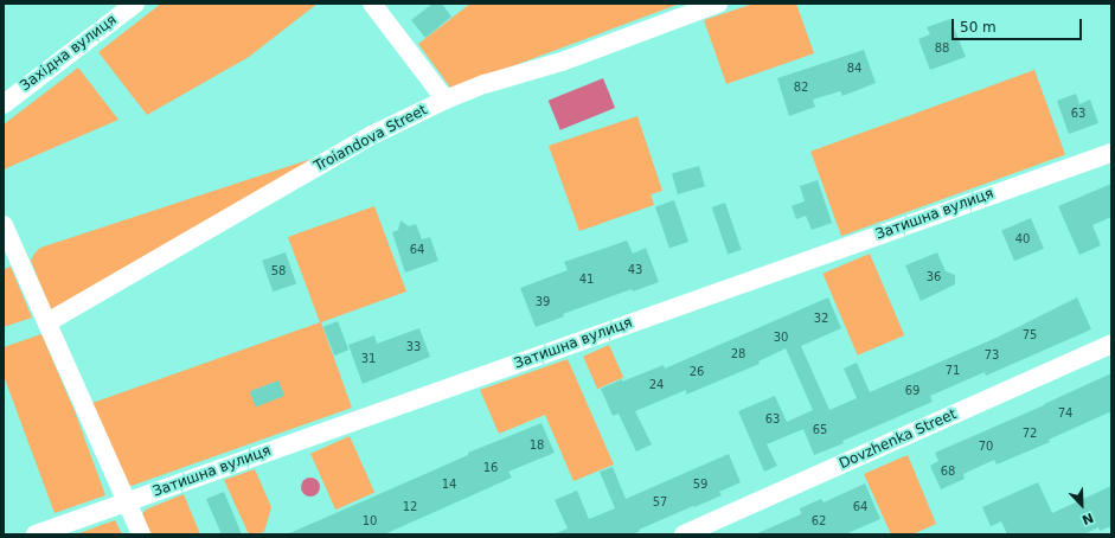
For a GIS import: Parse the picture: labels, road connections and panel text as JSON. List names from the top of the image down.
{
  "streets": {
    "street": [
      "Західна вулиця",
      "Troiandova Street",
      "Затишна вулиця",
      "Dovzhenka Street"
    ]
  },
  "house_numbers": [
    "88",
    "84",
    "82",
    "63",
    "40",
    "64",
    "43",
    "58",
    "36",
    "41",
    "39",
    "32",
    "75",
    "30",
    "33",
    "28",
    "73",
    "31",
    "71",
    "26",
    "24",
    "69",
    "74",
    "63",
    "65",
    "72",
    "18",
    "70",
    "16",
    "68",
    "14",
    "59",
    "57",
    "12",
    "64",
    "10",
    "62"
  ],
  "scale_bar": "50 m",
  "north": "bottom right"
}
